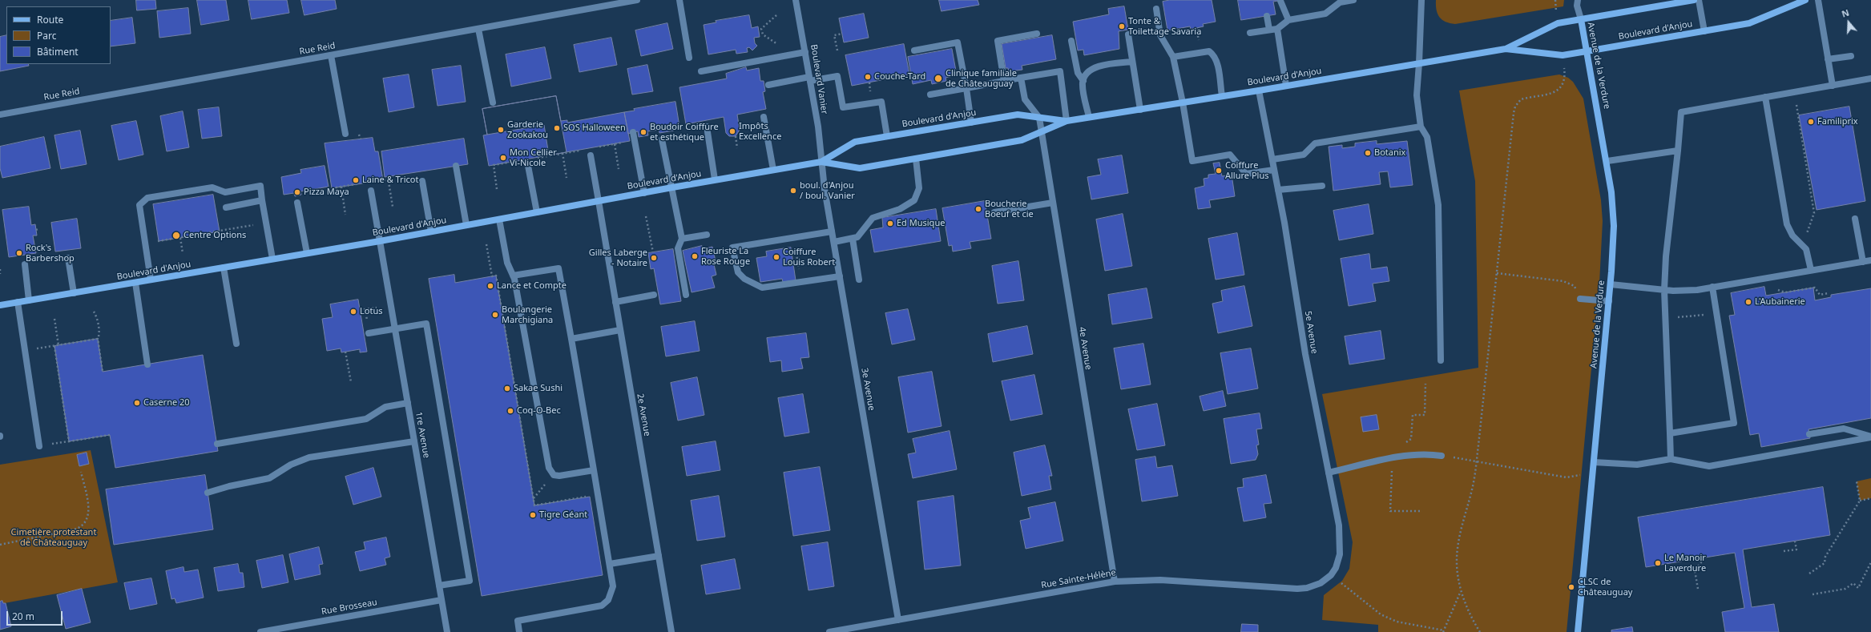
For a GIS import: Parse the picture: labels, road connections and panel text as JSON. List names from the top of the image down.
{
  "streets": {
    "street": [
      "Boulevard d'Anjou",
      "Rue Reid",
      "Avenue de la Verdure",
      "Boulevard Vanier",
      "5e Avenue",
      "4e Avenue",
      "3e Avenue",
      "2e Avenue",
      "1re Avenue",
      "Rue Sainte-Hélène",
      "Rue Brosseau"
    ]
  },
  "crossings": [
    ["Boulevard d'Anjou", "Avenue de la Verdure"],
    ["Boulevard d'Anjou", "Boulevard Vanier"],
    ["Boulevard d'Anjou", "5e Avenue"],
    ["Boulevard d'Anjou", "4e Avenue"],
    ["Boulevard d'Anjou", "3e Avenue"],
    ["Boulevard d'Anjou", "2e Avenue"],
    ["Boulevard d'Anjou", "1re Avenue"],
    ["Boulevard Vanier", "3e Avenue"],
    ["5e Avenue", "Rue Sainte-Hélène"],
    ["4e Avenue", "Rue Sainte-Hélène"],
    ["3e Avenue", "Rue Sainte-Hélène"],
    ["1re Avenue", "Rue Brosseau"]
  ],
  "parks": ["Cimetière protestant de Châteauguay"],
  "places": [
    "Tonte & Toilettage Savaria",
    "Couche-Tard",
    "Clinique familiale de Châteauguay",
    "Familiprix",
    "SOS Halloween",
    "Garderie Zookakou",
    "Impôts Excellence",
    "Boudoir Coiffure et esthétique",
    "Botanix",
    "Mon Cellier Vi-Nicole",
    "Coiffure Allure Plus",
    "Laine & Tricot",
    "boul. d'Anjou / boul. Vanier",
    "Pizza Maya",
    "Boucherie Boeuf et cie",
    "Ed Musique",
    "Centre Options",
    "Rock's Barbershop",
    "Fleuriste La Rose Rouge",
    "Coiffure Louis Robert",
    "Gilles Laberge - Notaire",
    "Lance et Compte",
    "L'Aubainerie",
    "Lotus",
    "Boulangerie Marchigiana",
    "Sakae Sushi",
    "Caserne 20",
    "Coq-O-Bec",
    "Tigre Géant",
    "Le Manoir Laverdure",
    "CLSC de Châteauguay"
  ],
  "legend": ["Route", "Parc", "Bâtiment"],
  "scale_bar": "20 m",
  "north": "top"
}
